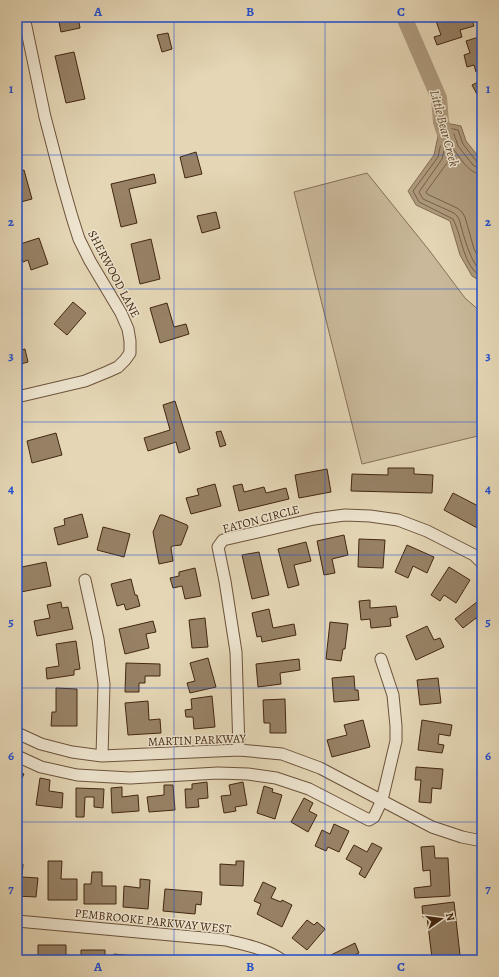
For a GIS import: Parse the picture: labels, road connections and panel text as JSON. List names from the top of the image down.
{
  "streets": {
    "street": [
      "SHERWOOD LANE",
      "EATON CIRCLE",
      "MARTIN PARKWAY",
      "PEMBROOKE PARKWAY WEST"
    ]
  },
  "crossings": [
    ["EATON CIRCLE", "MARTIN PARKWAY"]
  ],
  "water": ["Little Bear Creek"],
  "north": "right",
  "grid": {
    "columns": ["A", "B", "C"],
    "rows": [
      "1",
      "2",
      "3",
      "4",
      "5",
      "6",
      "7"
    ]
  }
}
